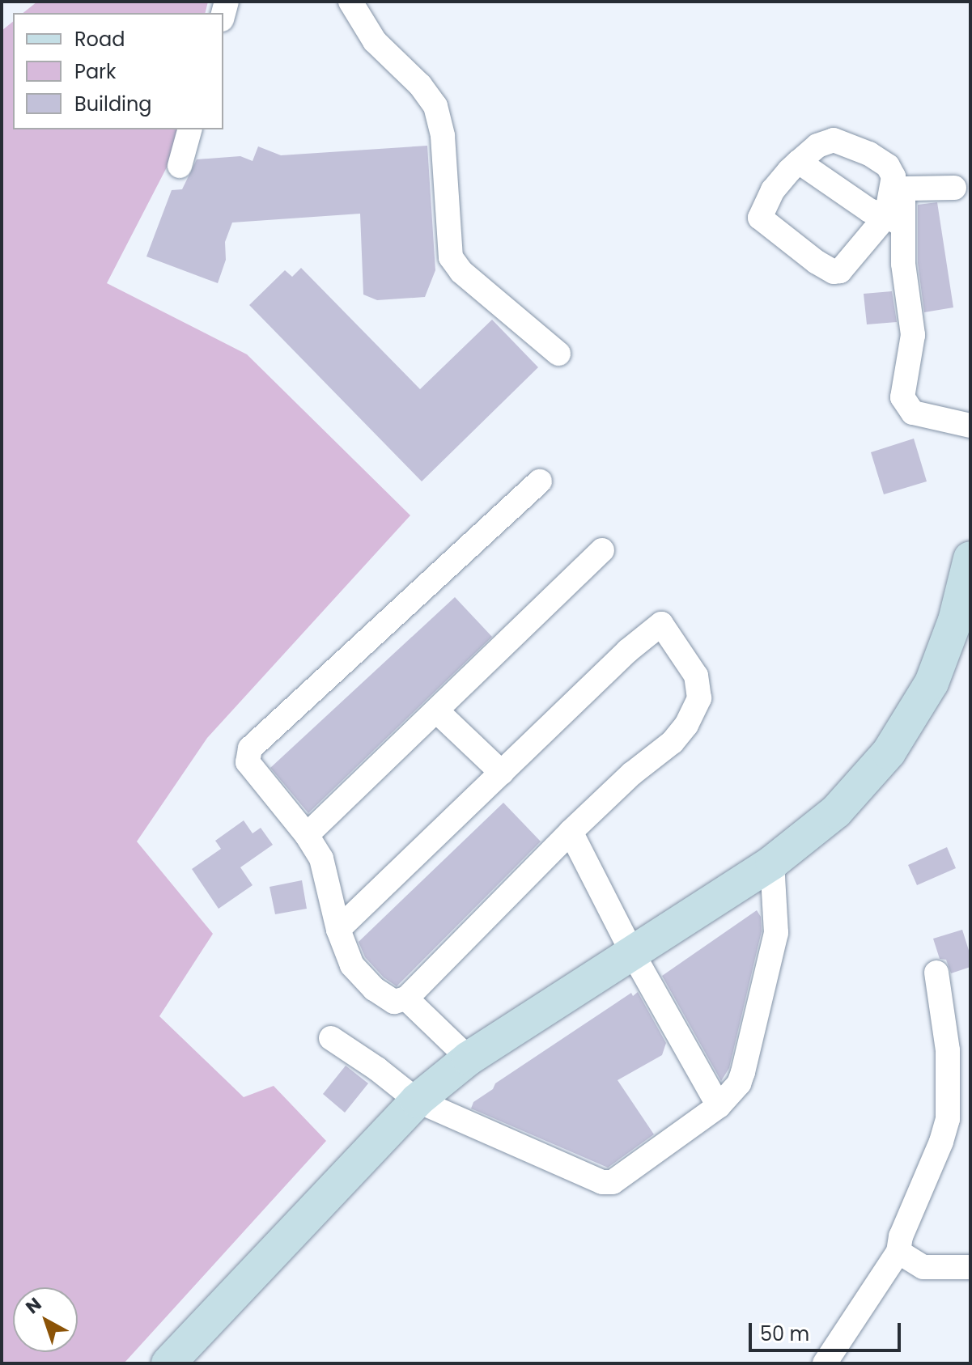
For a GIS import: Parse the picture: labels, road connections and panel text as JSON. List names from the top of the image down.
{
  "legend": ["Road", "Park", "Building"],
  "scale_bar": "50 m",
  "north": "top left"
}
